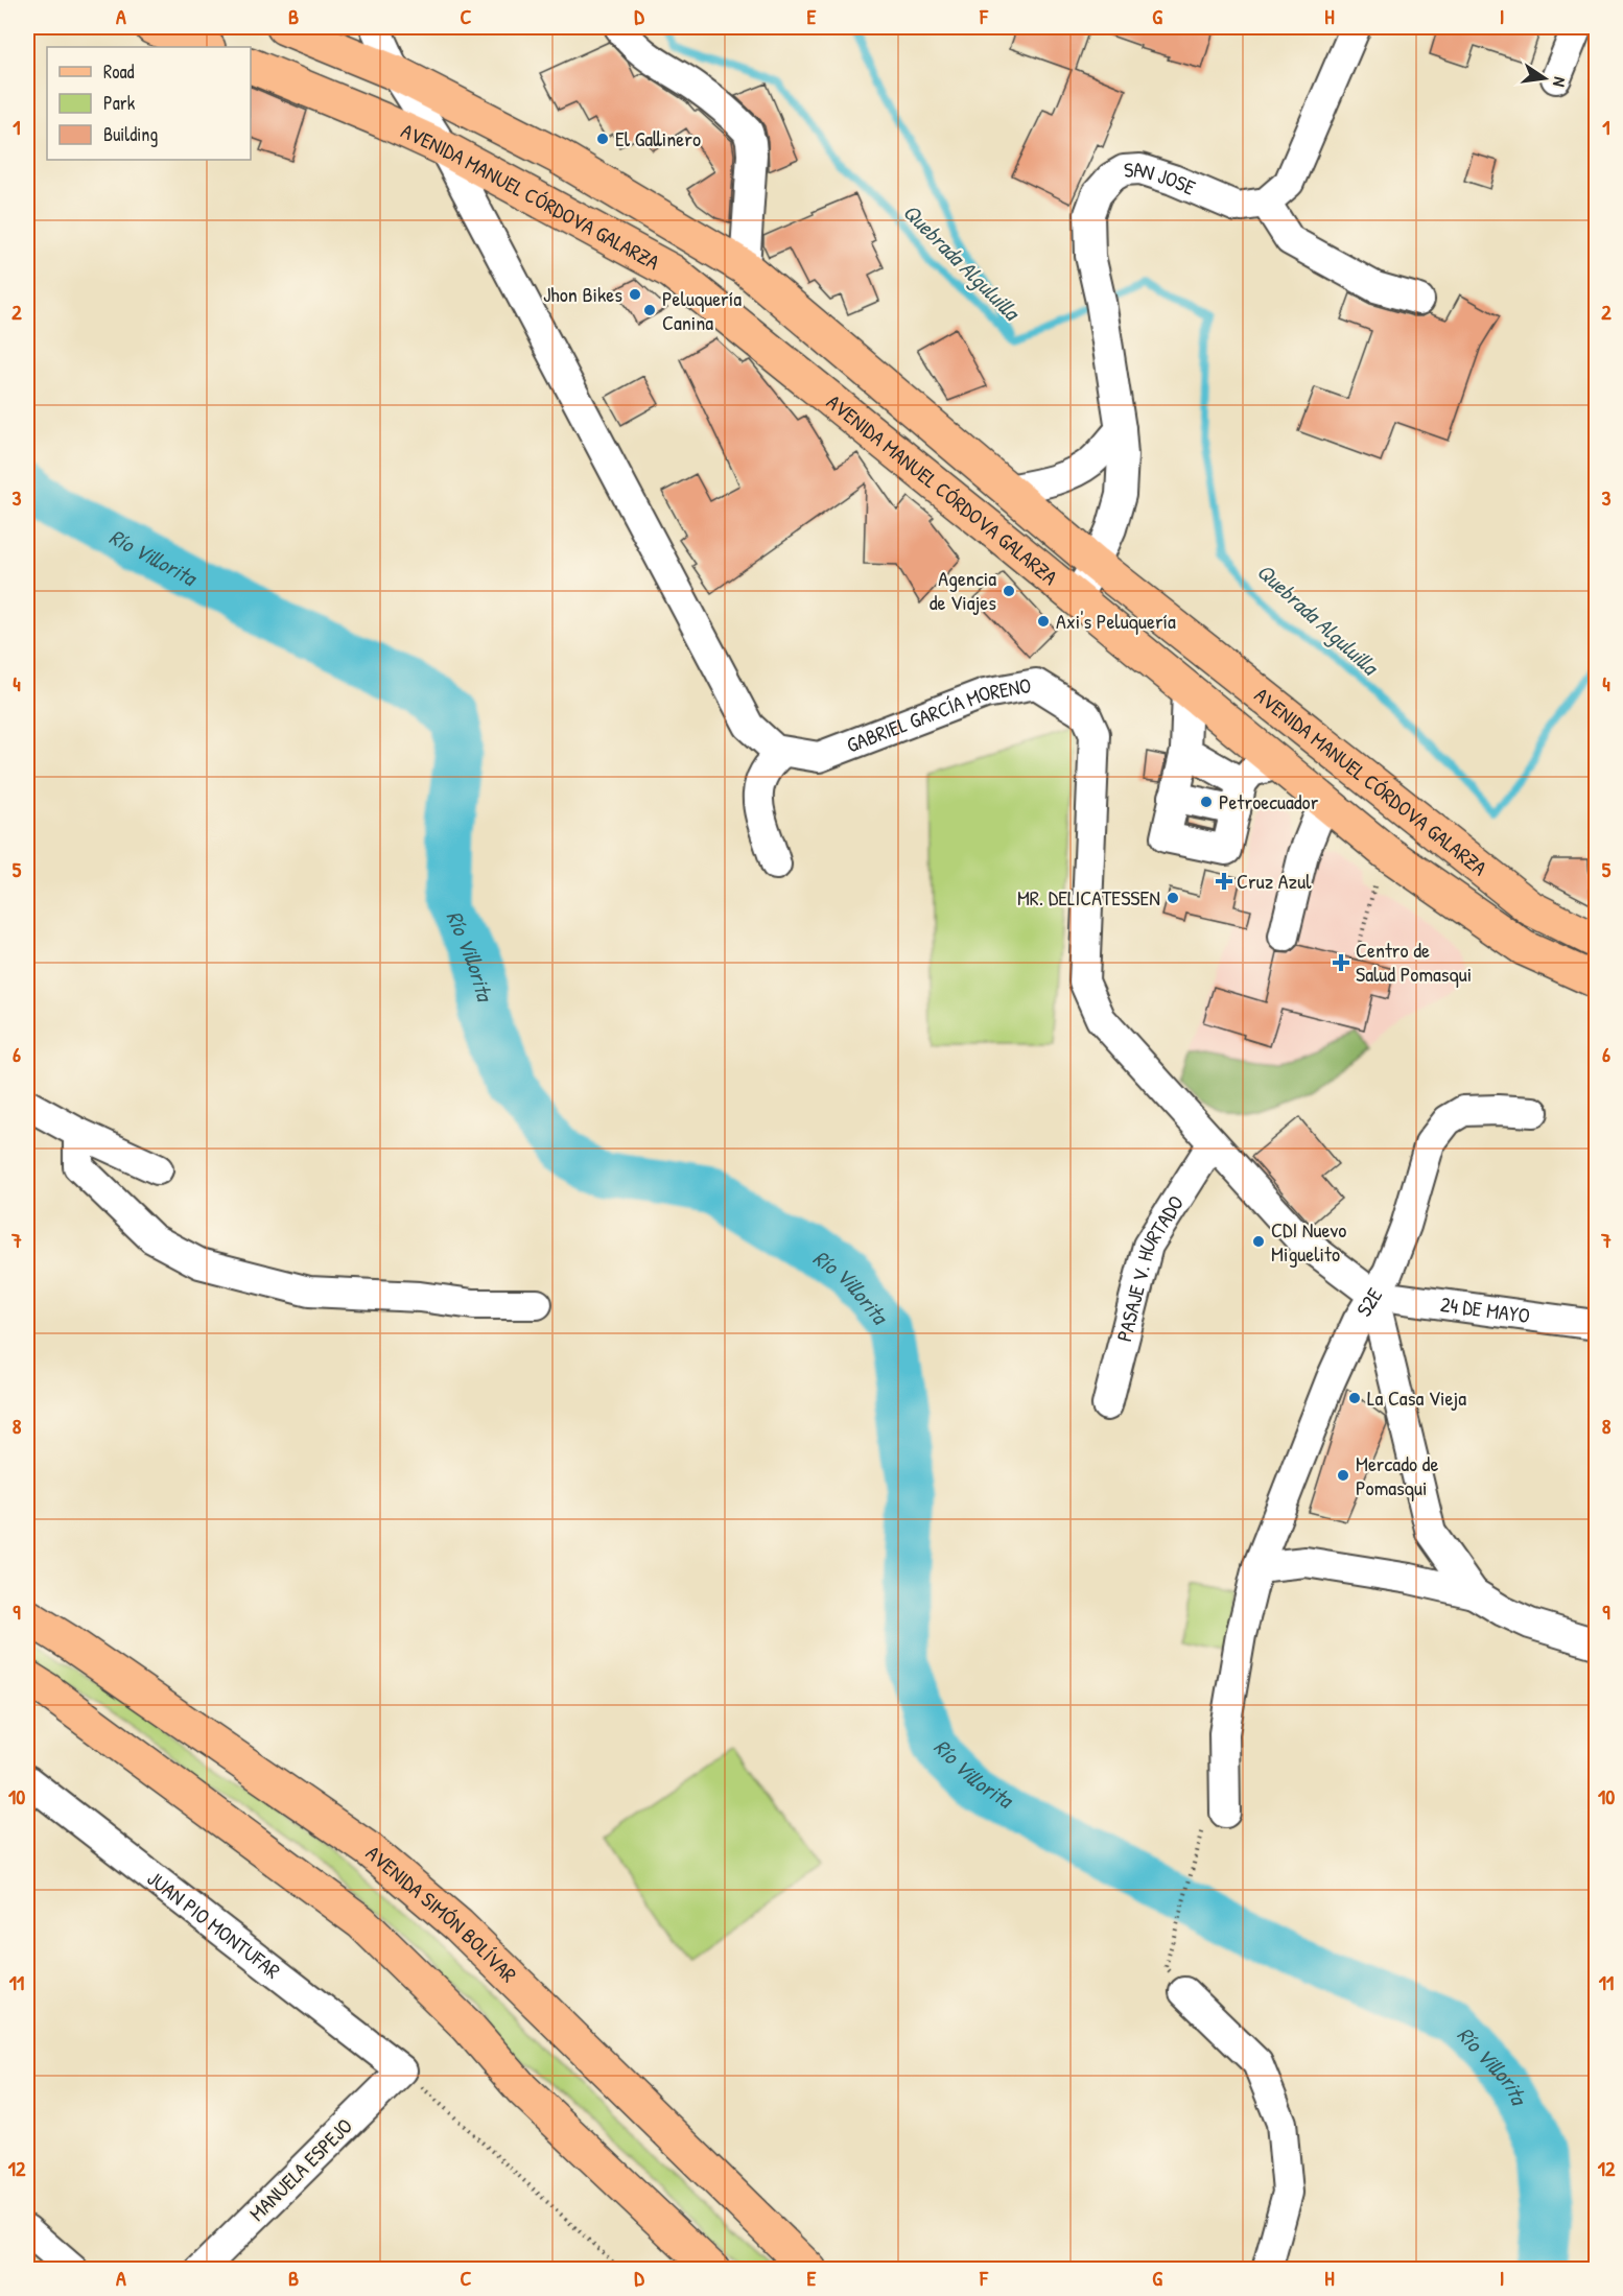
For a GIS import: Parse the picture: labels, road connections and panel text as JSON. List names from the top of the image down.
{
  "streets": {
    "main road": ["AVENIDA MANUEL CÓRDOVA GALARZA", "AVENIDA SIMÓN BOLÍVAR"],
    "street": [
      "SAN JOSE",
      "GABRIEL GARCÍA MORENO",
      "PASAJE V. HURTADO",
      "S2E",
      "24 DE MAYO",
      "JUAN PIO MONTUFAR",
      "MANUELA ESPEJO"
    ]
  },
  "crossings": [
    ["SAN JOSE", "AVENIDA MANUEL CÓRDOVA GALARZA"],
    ["AVENIDA MANUEL CÓRDOVA GALARZA", "GABRIEL GARCÍA MORENO"],
    ["GABRIEL GARCÍA MORENO", "PASAJE V. HURTADO"],
    ["GABRIEL GARCÍA MORENO", "S2E"],
    ["GABRIEL GARCÍA MORENO", "24 DE MAYO"],
    ["S2E", "24 DE MAYO"],
    ["JUAN PIO MONTUFAR", "MANUELA ESPEJO"]
  ],
  "water": ["Quebrada Alguluilla", "Río Villorita"],
  "places": {
    "other": [
      "El Gallinero",
      "Jhon Bikes",
      "Peluquería Canina",
      "Agencia de Viajes",
      "Axi's Peluquería",
      "Petroecuador",
      "MR. DELICATESSEN",
      "CDI Nuevo Miguelito",
      "La Casa Vieja",
      "Mercado de Pomasqui"
    ],
    "health": ["Cruz Azul", "Centro de Salud Pomasqui"]
  },
  "legend": ["Road", "Park", "Building"],
  "north": "right",
  "grid": {
    "columns": [
      "A",
      "B",
      "C",
      "D",
      "E",
      "F",
      "G",
      "H",
      "I"
    ],
    "rows": [
      "1",
      "2",
      "3",
      "4",
      "5",
      "6",
      "7",
      "8",
      "9",
      "10",
      "11",
      "12"
    ]
  }
}
